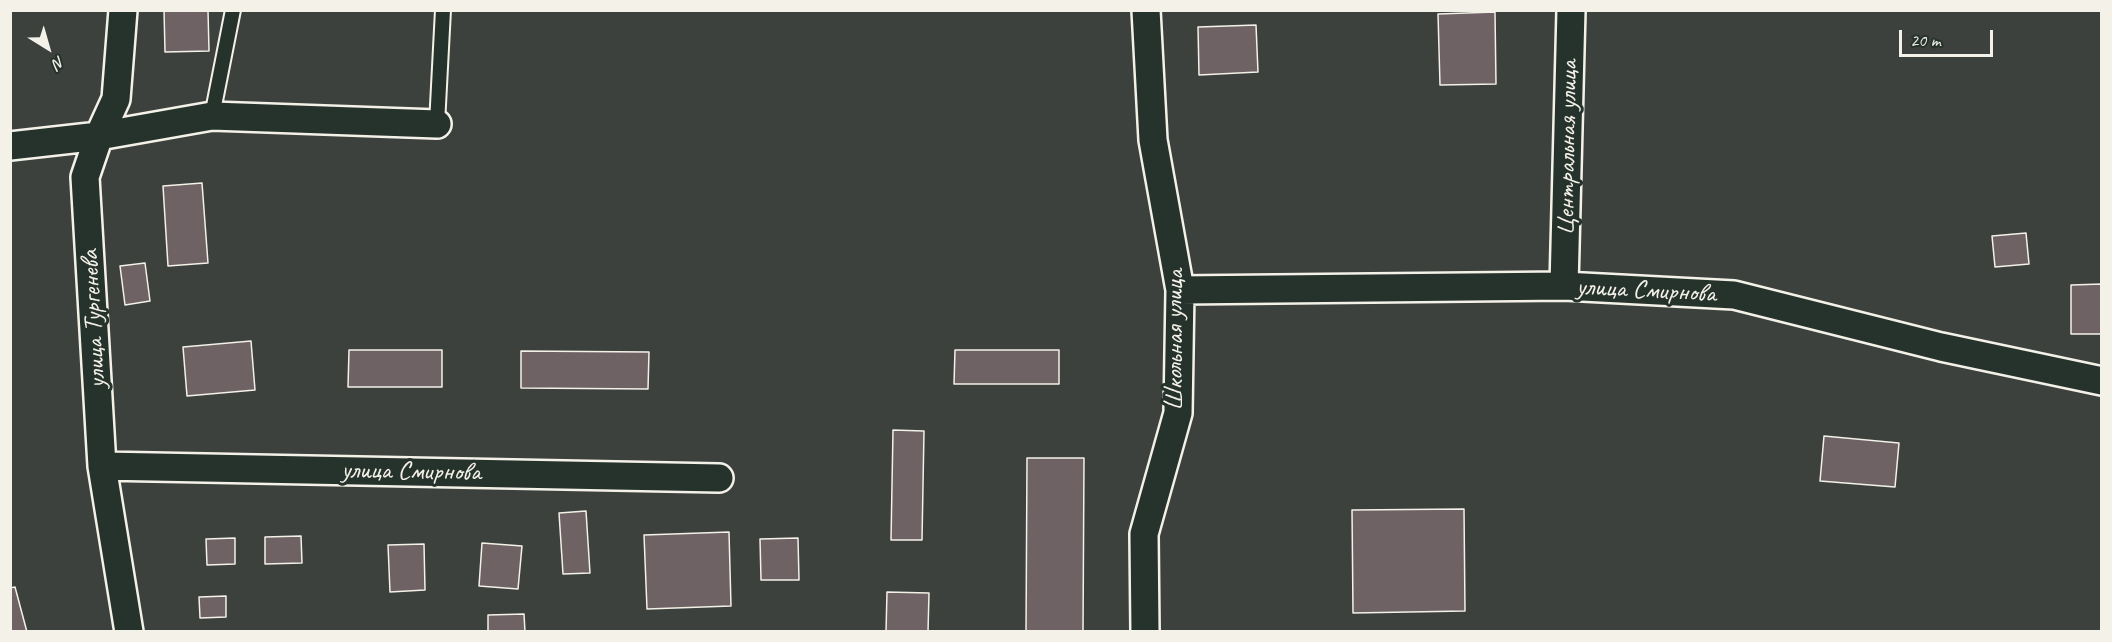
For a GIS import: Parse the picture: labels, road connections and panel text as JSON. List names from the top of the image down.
{
  "streets": {
    "street": [
      "Центральная улица",
      "улица Смирнова",
      "улица Тургенева",
      "Школьная улица"
    ]
  },
  "crossings": [
    ["Центральная улица", "улица Смирнова"],
    ["улица Смирнова", "улица Тургенева"],
    ["улица Смирнова", "Школьная улица"]
  ],
  "scale_bar": "20 m",
  "north": "bottom right"
}
